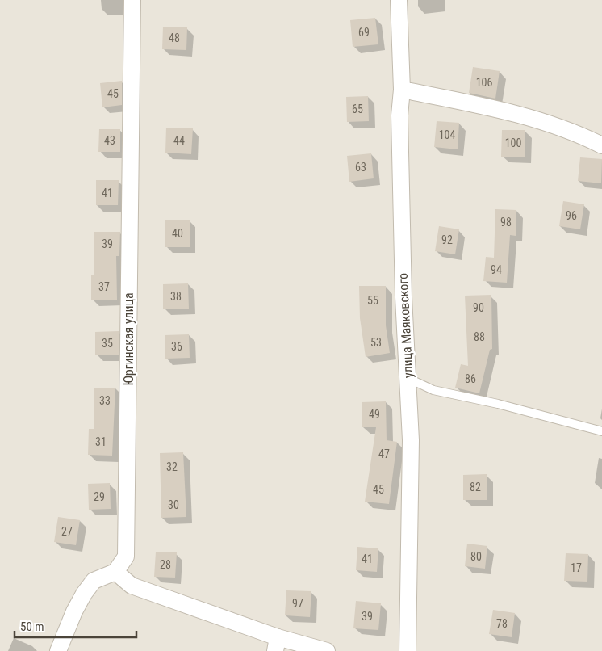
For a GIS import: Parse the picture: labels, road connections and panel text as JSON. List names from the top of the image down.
{
  "streets": {
    "street": ["улица Маяковского", "Юргинская улица"]
  },
  "house_numbers": [
    "69",
    "48",
    "106",
    "45",
    "65",
    "104",
    "43",
    "44",
    "100",
    "63",
    "41",
    "96",
    "98",
    "40",
    "92",
    "39",
    "94",
    "37",
    "38",
    "55",
    "90",
    "88",
    "53",
    "35",
    "36",
    "86",
    "33",
    "49",
    "31",
    "47",
    "32",
    "82",
    "45",
    "29",
    "30",
    "27",
    "80",
    "41",
    "28",
    "17",
    "97",
    "39",
    "78"
  ],
  "scale_bar": "50 m"
}
